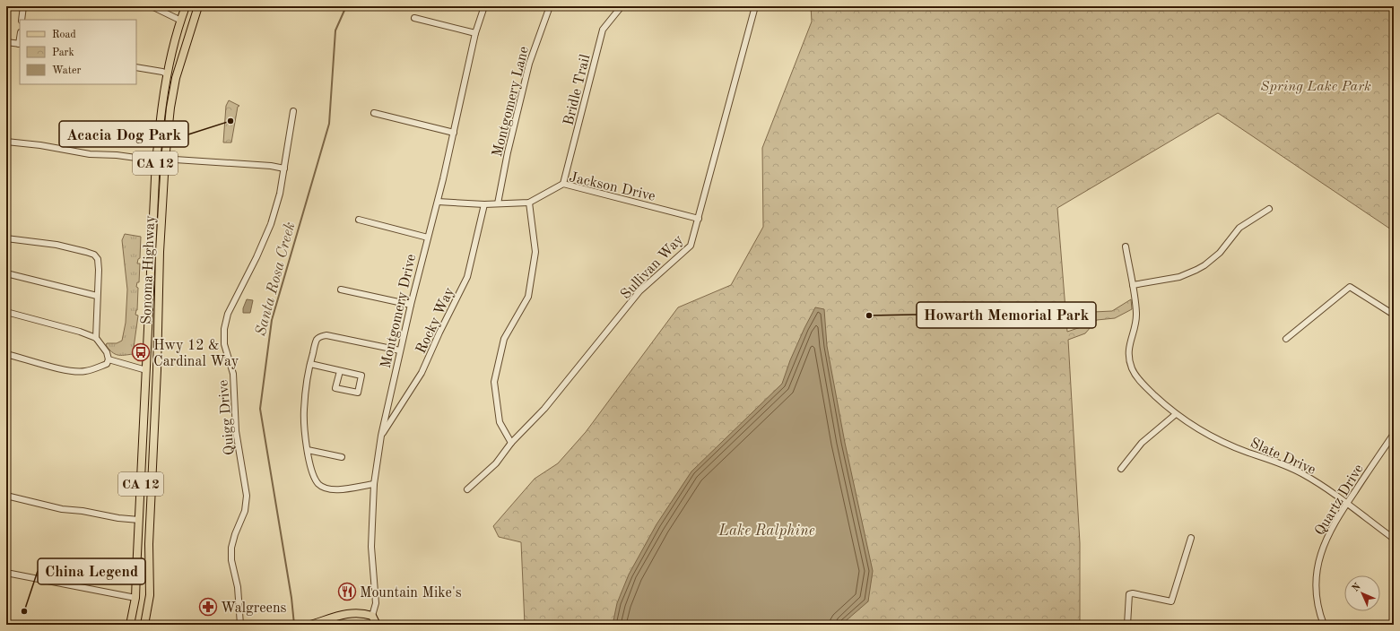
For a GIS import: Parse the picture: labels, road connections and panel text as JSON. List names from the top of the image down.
{
  "streets": {
    "main road": ["CA 12", "Sonoma Highway"],
    "street": [
      "Bridle Trail",
      "Montgomery Lane",
      "Jackson Drive",
      "Sullivan Way",
      "Montgomery Drive",
      "Rocky Way",
      "Quigg Drive",
      "Slate Drive",
      "Quartz Drive"
    ]
  },
  "crossings": [
    ["Bridle Trail", "Jackson Drive"],
    ["Montgomery Lane", "Jackson Drive"],
    ["Jackson Drive", "Sullivan Way"],
    ["Jackson Drive", "Montgomery Drive"],
    ["Jackson Drive", "Rocky Way"],
    ["Montgomery Drive", "Rocky Way"],
    ["Slate Drive", "Quartz Drive"]
  ],
  "water": ["Santa Rosa Creek", "Lake Ralphine"],
  "parks": ["Spring Lake Park"],
  "places": {
    "other": ["Acacia Dog Park", "Howarth Memorial Park", "China Legend"],
    "bus stop": ["Hwy 12 & Cardinal Way"],
    "restaurant": ["Mountain Mike's"],
    "pharmacy": ["Walgreens"]
  },
  "legend": ["Road", "Park", "Water"],
  "north": "top left"
}
